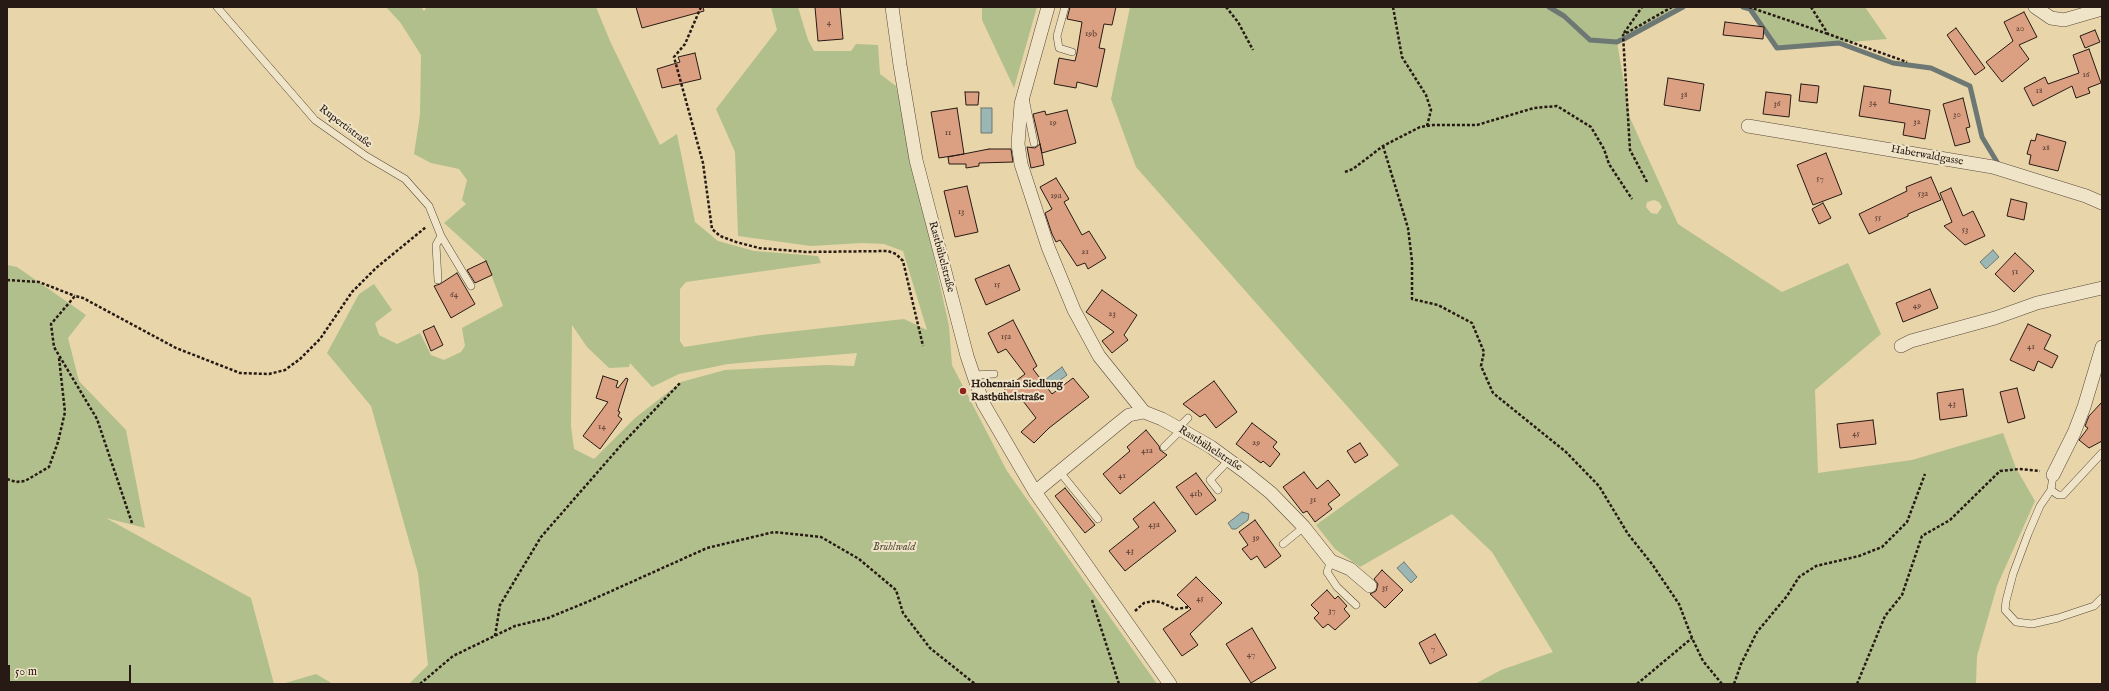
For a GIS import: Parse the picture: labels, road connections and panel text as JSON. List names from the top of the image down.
{
  "streets": {
    "street": ["Haberwaldgasse", "Rastbühelstraße"],
    "lane": ["Rupertistraße"]
  },
  "parks": ["Brühlwald"],
  "places": ["Hohenrain Siedlung Rastbühelstraße"],
  "house_numbers": [
    "4",
    "20",
    "19b",
    "16",
    "18",
    "38",
    "34",
    "36",
    "30",
    "32",
    "19",
    "11",
    "28",
    "57",
    "53a",
    "19a",
    "13",
    "55",
    "53",
    "21",
    "51",
    "15",
    "64",
    "49",
    "23",
    "15a",
    "41",
    "43",
    "14",
    "45",
    "29",
    "41a",
    "41",
    "41b",
    "31",
    "43a",
    "39",
    "43",
    "35",
    "45",
    "37",
    "7",
    "47"
  ],
  "scale_bar": "50 m"
}
